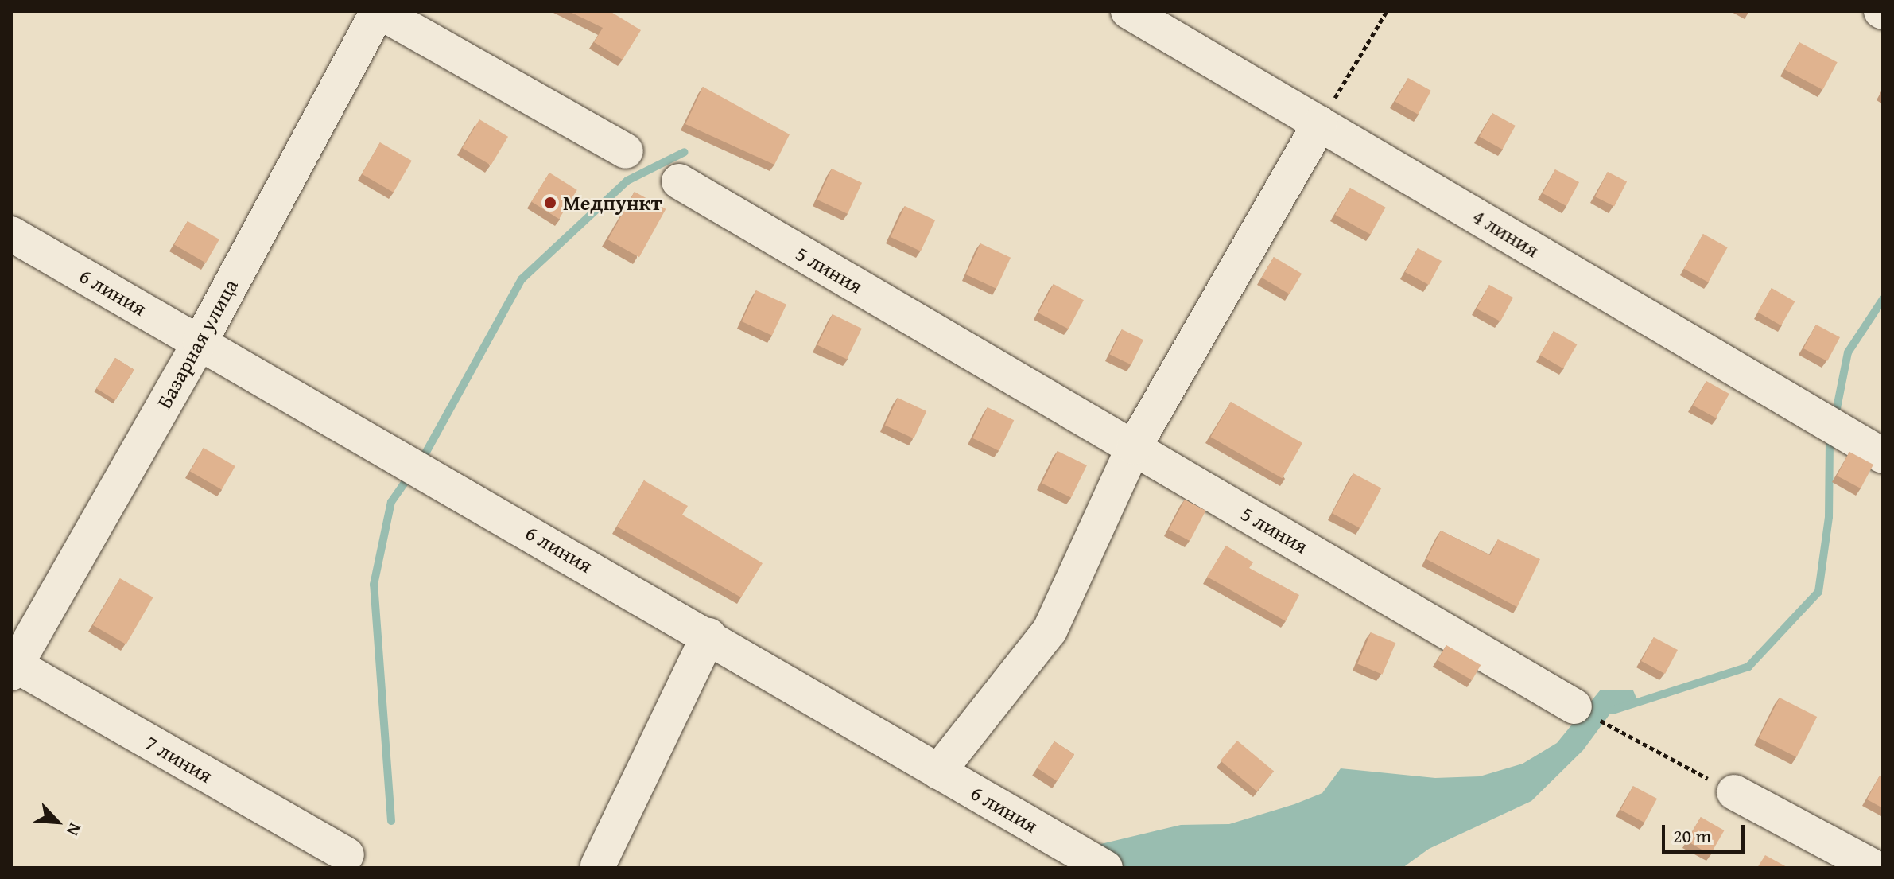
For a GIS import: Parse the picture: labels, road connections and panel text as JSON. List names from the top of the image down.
{
  "streets": {
    "street": [
      "4 линия",
      "5 линия",
      "6 линия",
      "Базарная улица",
      "7 линия"
    ]
  },
  "crossings": [
    ["6 линия", "Базарная улица"],
    ["Базарная улица", "7 линия"]
  ],
  "places": ["Медпункт"],
  "scale_bar": "20 m",
  "north": "bottom right"
}
